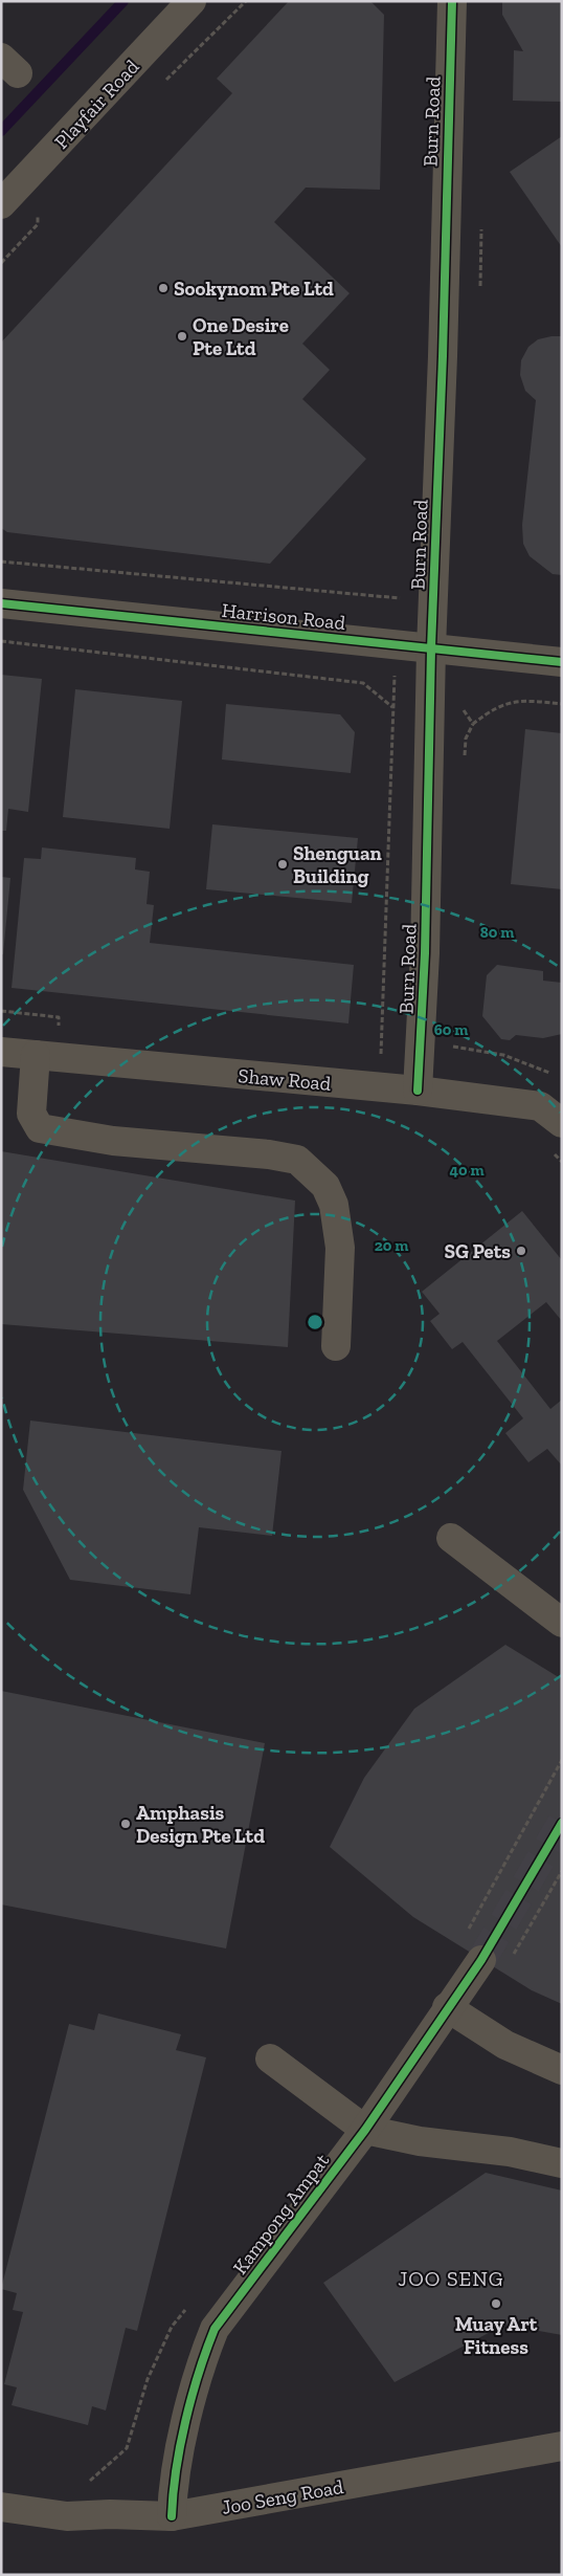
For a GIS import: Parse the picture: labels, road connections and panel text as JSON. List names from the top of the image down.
{
  "streets": {
    "street": [
      "Playfair Road",
      "Burn Road",
      "Harrison Road",
      "Shaw Road",
      "Kampong Ampat",
      "Joo Seng Road"
    ]
  },
  "crossings": [
    ["Burn Road", "Harrison Road"],
    ["Burn Road", "Shaw Road"],
    ["Kampong Ampat", "Joo Seng Road"]
  ],
  "districts": ["JOO SENG"],
  "places": [
    "Sookynom Pte Ltd",
    "One Desire Pte Ltd",
    "Shenguan Building",
    "SG Pets",
    "Amphasis Design Pte Ltd",
    "Muay Art Fitness"
  ],
  "rings": [
    "80 m",
    "60 m",
    "40 m",
    "20 m"
  ]
}
